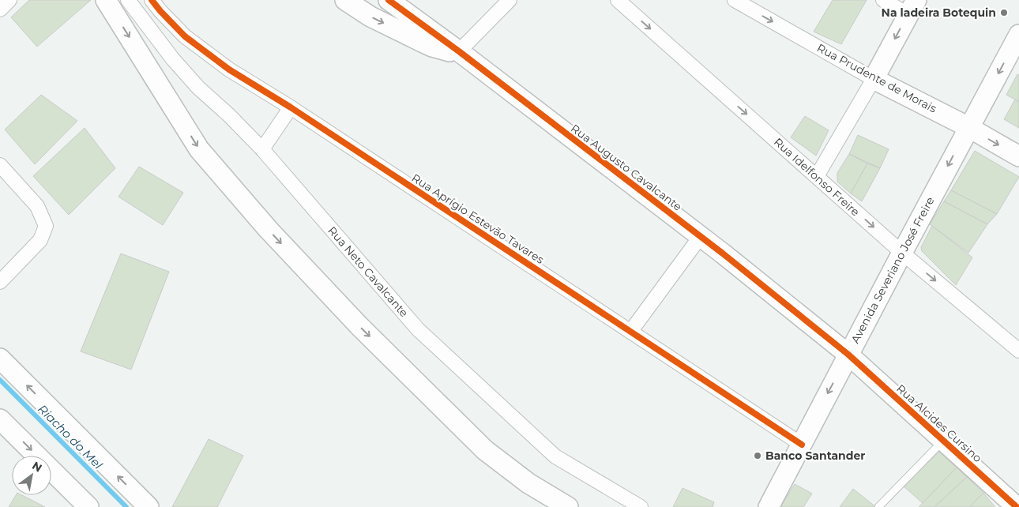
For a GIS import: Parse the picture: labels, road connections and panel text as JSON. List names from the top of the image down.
{
  "streets": {
    "street": [
      "Rua Prudente de Morais",
      "Rua Augusto Cavalcante",
      "Rua Idelfonso Freire",
      "Rua Aprígio Estevão Tavares",
      "Avenida Severiano José Freire",
      "Rua Neto Cavalcante",
      "Rua Alcides Cursino"
    ]
  },
  "crossings": [
    ["Rua Prudente de Morais", "Avenida Severiano José Freire"],
    ["Rua Augusto Cavalcante", "Avenida Severiano José Freire"],
    ["Rua Augusto Cavalcante", "Rua Alcides Cursino"],
    ["Rua Idelfonso Freire", "Avenida Severiano José Freire"],
    ["Rua Aprígio Estevão Tavares", "Avenida Severiano José Freire"],
    ["Avenida Severiano José Freire", "Rua Alcides Cursino"]
  ],
  "one_way": ["Rua Prudente de Morais", "Rua Idelfonso Freire"],
  "water": ["Riacho do Mel"],
  "places": ["Na ladeira Botequin", "Banco Santander"],
  "north": "top right"
}
